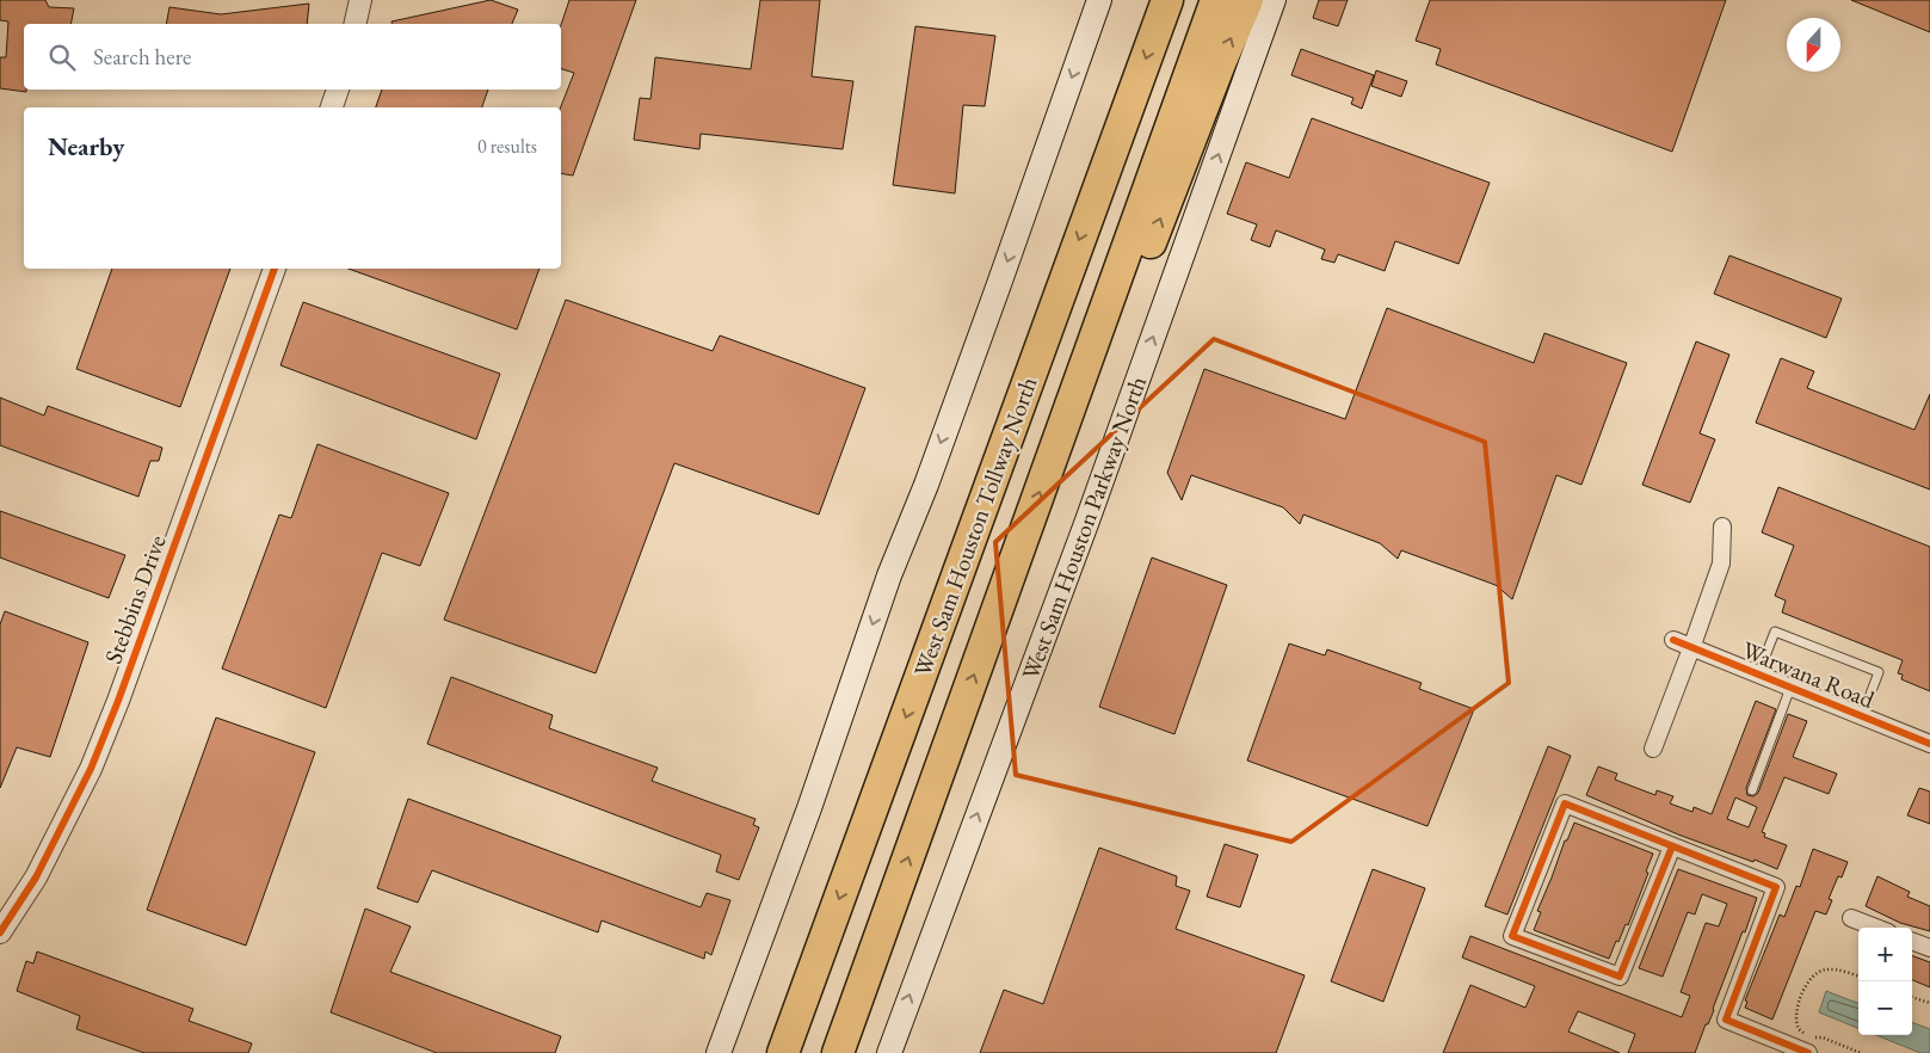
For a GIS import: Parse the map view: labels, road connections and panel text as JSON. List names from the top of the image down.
{
  "streets": {
    "highway": ["West Sam Houston Tollway North"],
    "main road": ["West Sam Houston Parkway North"],
    "street": ["Stebbins Drive", "Warwana Road"]
  },
  "north": "bottom",
  "page": {
    "search": "Search here",
    "heading": ["Nearby", "0 results"],
    "map_buttons": ["+", "−"]
  }
}
